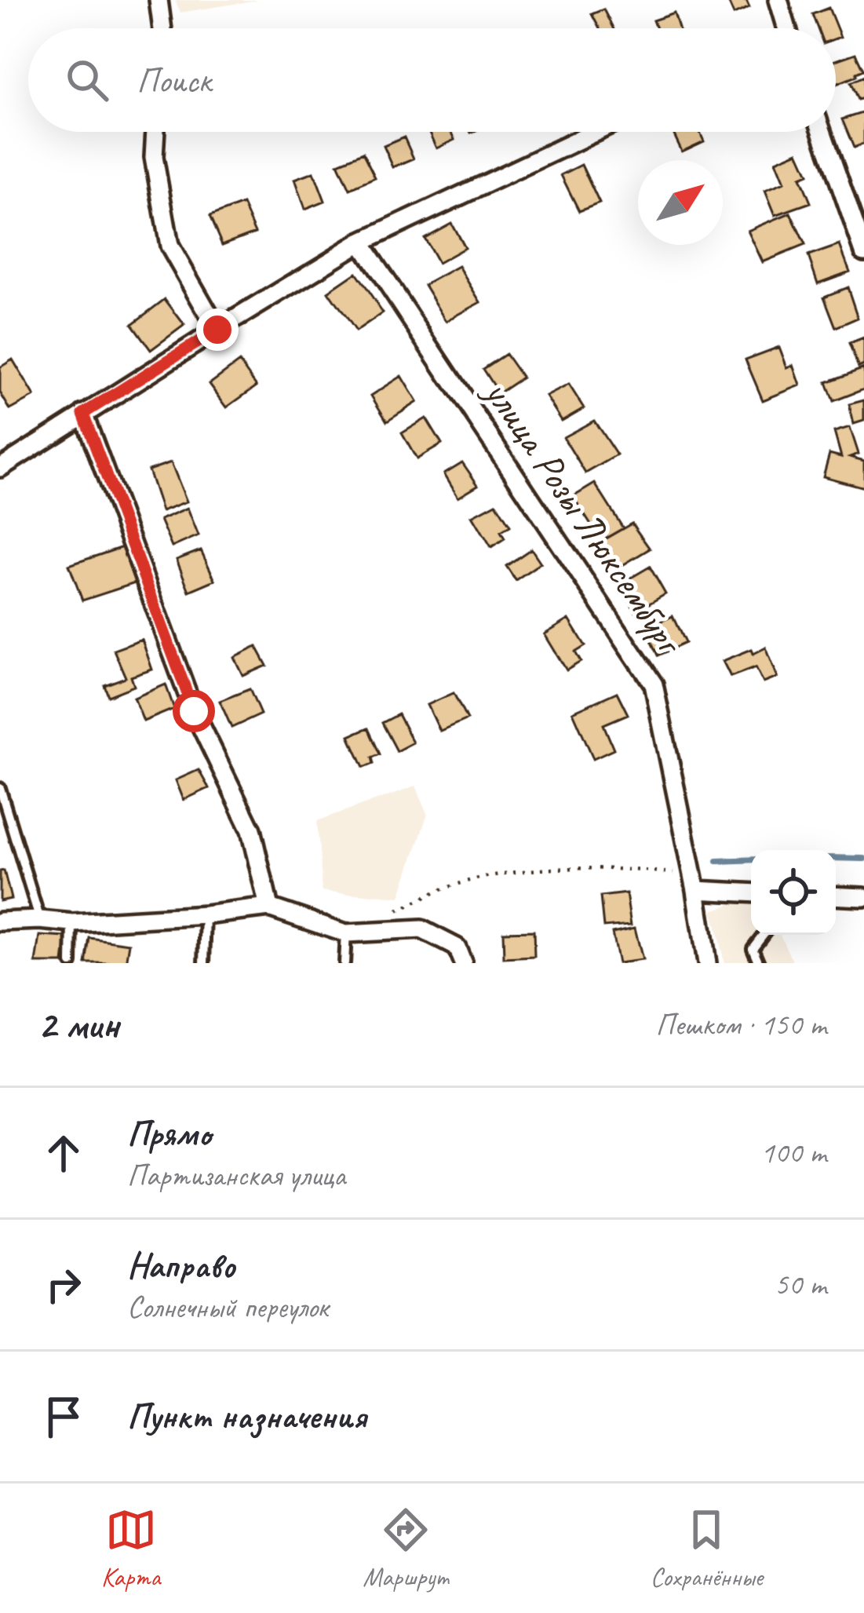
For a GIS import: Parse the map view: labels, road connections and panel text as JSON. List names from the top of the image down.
{
  "streets": {
    "street": ["улица Розы Люксембург"]
  },
  "north": "top right",
  "page": {
    "search": "Поиск",
    "heading": ["2 мин", "Пешком · 150 m"],
    "list": [
      ["Прямо", "Партизанская улица", "100 m"],
      ["Направо", "Солнечный переулок", "50 m"],
      "Пункт назначения"
    ],
    "nav": ["Карта", "Маршрут", "Сохранённые"]
  }
}
